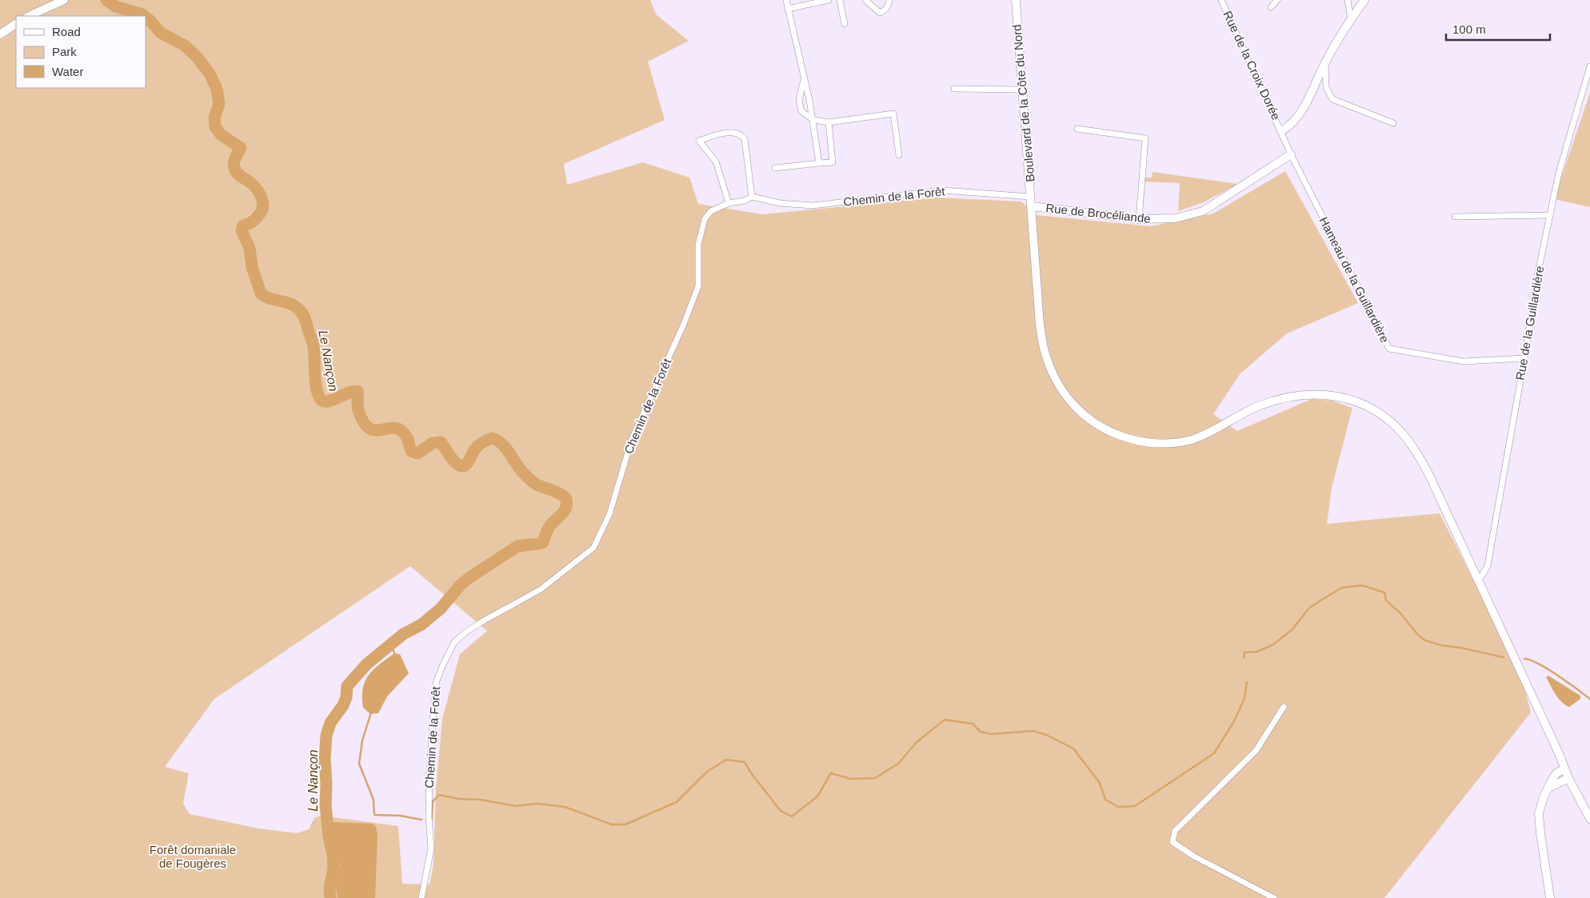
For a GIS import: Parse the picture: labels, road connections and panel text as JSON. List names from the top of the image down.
{
  "streets": {
    "main road": ["Boulevard de la Côte du Nord", "Rue de Brocéliande"],
    "street": [
      "Rue de la Croix Dorée",
      "Chemin de la Forêt",
      "Hameau de la Guillardière",
      "Rue de la Guillardière"
    ]
  },
  "crossings": [
    ["Rue de la Croix Dorée", "Hameau de la Guillardière"],
    ["Boulevard de la Côte du Nord", "Chemin de la Forêt"],
    ["Boulevard de la Côte du Nord", "Rue de Brocéliande"],
    ["Boulevard de la Côte du Nord", "Rue de la Guillardière"],
    ["Rue de Brocéliande", "Hameau de la Guillardière"],
    ["Hameau de la Guillardière", "Rue de la Guillardière"]
  ],
  "water": ["Le Nançon"],
  "parks": ["Forêt domaniale de Fougères"],
  "legend": ["Road", "Park", "Water"],
  "scale_bar": "100 m"
}
